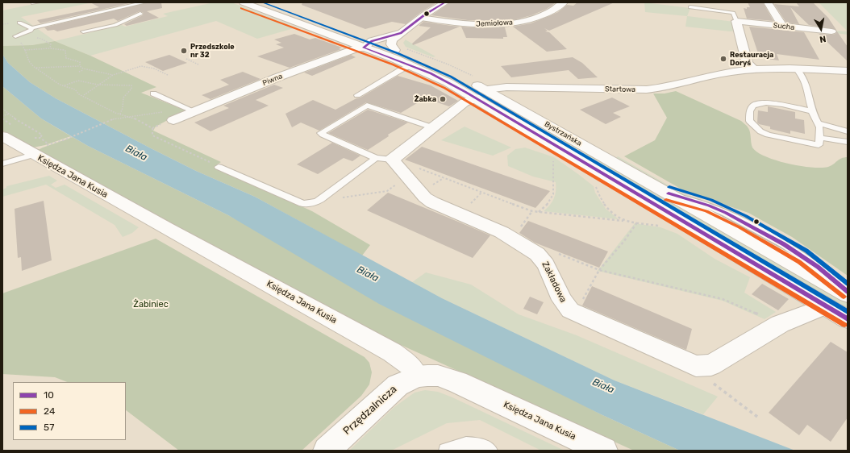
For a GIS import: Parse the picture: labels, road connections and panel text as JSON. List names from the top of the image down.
{
  "streets": {
    "street": [
      "Jemiołowa",
      "Sucha",
      "Piwna",
      "Startowa",
      "Bystrzańska",
      "Księdza Jana Kusia",
      "Zakładowa",
      "Przędzalnicza"
    ]
  },
  "crossings": [
    ["Piwna", "Bystrzańska"],
    ["Startowa", "Bystrzańska"],
    ["Bystrzańska", "Zakładowa"],
    ["Księdza Jana Kusia", "Przędzalnicza"]
  ],
  "water": ["Biała"],
  "parks": ["Żabiniec"],
  "places": ["Przedszkole nr 32", "Restauracja Doryś", "Żabka"],
  "lines": ["transit line 10", "transit line 57", "transit line 24"],
  "legend": ["10", "24", "57"],
  "north": "bottom"
}
